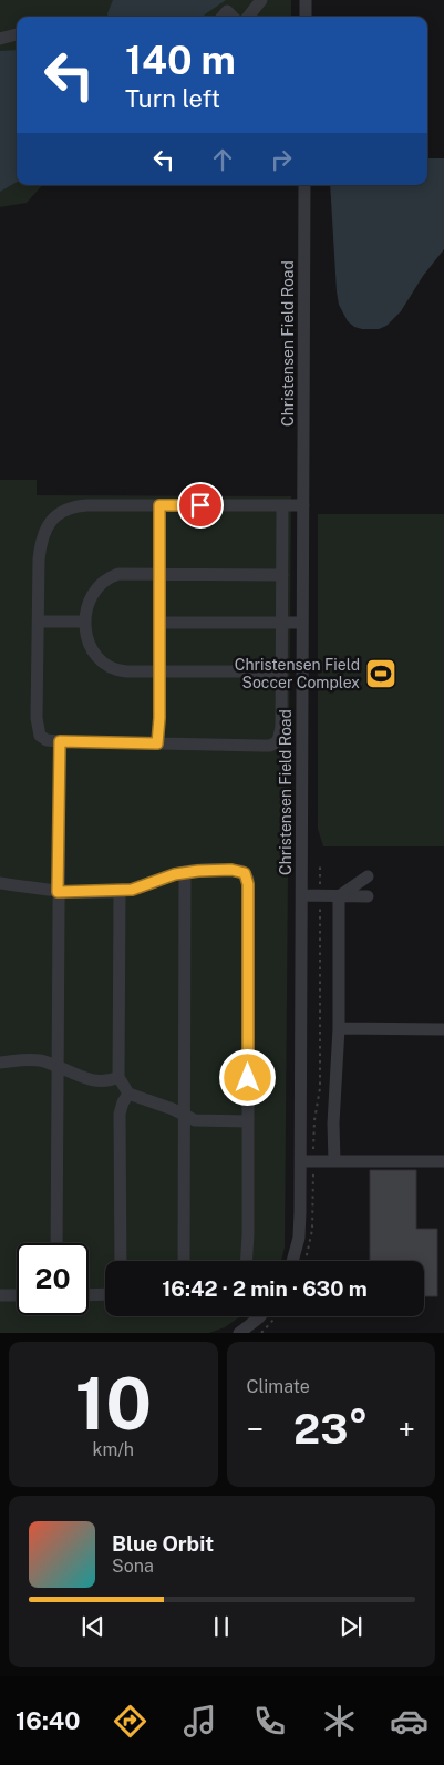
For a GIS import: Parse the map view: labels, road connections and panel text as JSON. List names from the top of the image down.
{
  "streets": {
    "street": ["Christensen Field Road"]
  },
  "places": {
    "sports": ["Christensen Field Soccer Complex"]
  },
  "page": {
    "turn": ["140 m", "Turn left"],
    "limit": "20",
    "trip": "16:42 · 2 min · 630 m",
    "tile": [
      ["10", "km/h"],
      "Climate"
    ],
    "heat": ["−", "23°", "+"],
    "song": ["Blue Orbit", "Sona"],
    "tabs": "16:40"
  }
}
